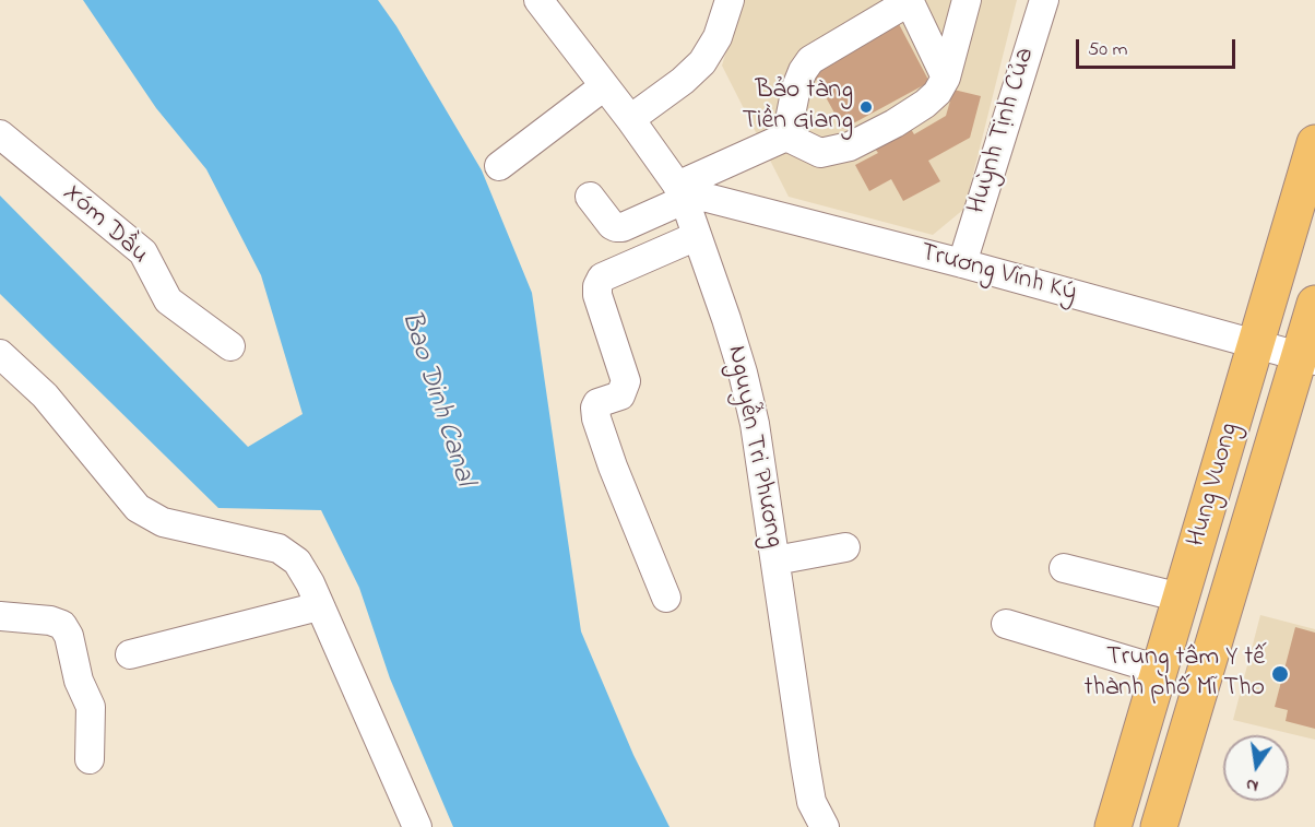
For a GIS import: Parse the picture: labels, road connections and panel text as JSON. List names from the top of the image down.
{
  "streets": {
    "main road": ["Hung Vuong"],
    "street": [
      "Huỳnh Tịnh Của",
      "Xóm Dầu",
      "Trương Vĩnh Ký",
      "Nguyễn Tri Phương"
    ]
  },
  "crossings": [
    ["Huỳnh Tịnh Của", "Trương Vĩnh Ký"],
    ["Trương Vĩnh Ký", "Nguyễn Tri Phương"],
    ["Trương Vĩnh Ký", "Hung Vuong"]
  ],
  "water": ["Bao Dinh Canal"],
  "places": ["Bảo tàng Tiền Giang", "Trung tâm Y tế thành phố Mĩ Tho"],
  "scale_bar": "50 m",
  "north": "bottom"
}
